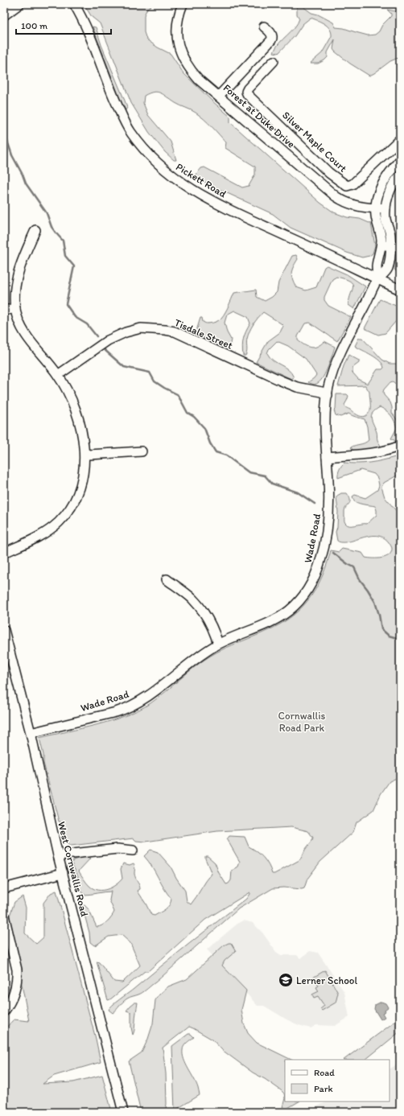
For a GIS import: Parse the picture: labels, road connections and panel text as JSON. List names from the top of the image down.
{
  "streets": {
    "street": [
      "Forest at Duke Drive",
      "Silver Maple Court",
      "Pickett Road",
      "Tisdale Street",
      "Wade Road",
      "West Cornwallis Road"
    ]
  },
  "crossings": [
    ["Pickett Road", "Wade Road"],
    ["Tisdale Street", "Wade Road"],
    ["Wade Road", "West Cornwallis Road"]
  ],
  "parks": ["Cornwallis Road Park"],
  "places": {
    "school or university": ["Lerner School"]
  },
  "legend": ["Road", "Park"],
  "scale_bar": "100 m"
}
